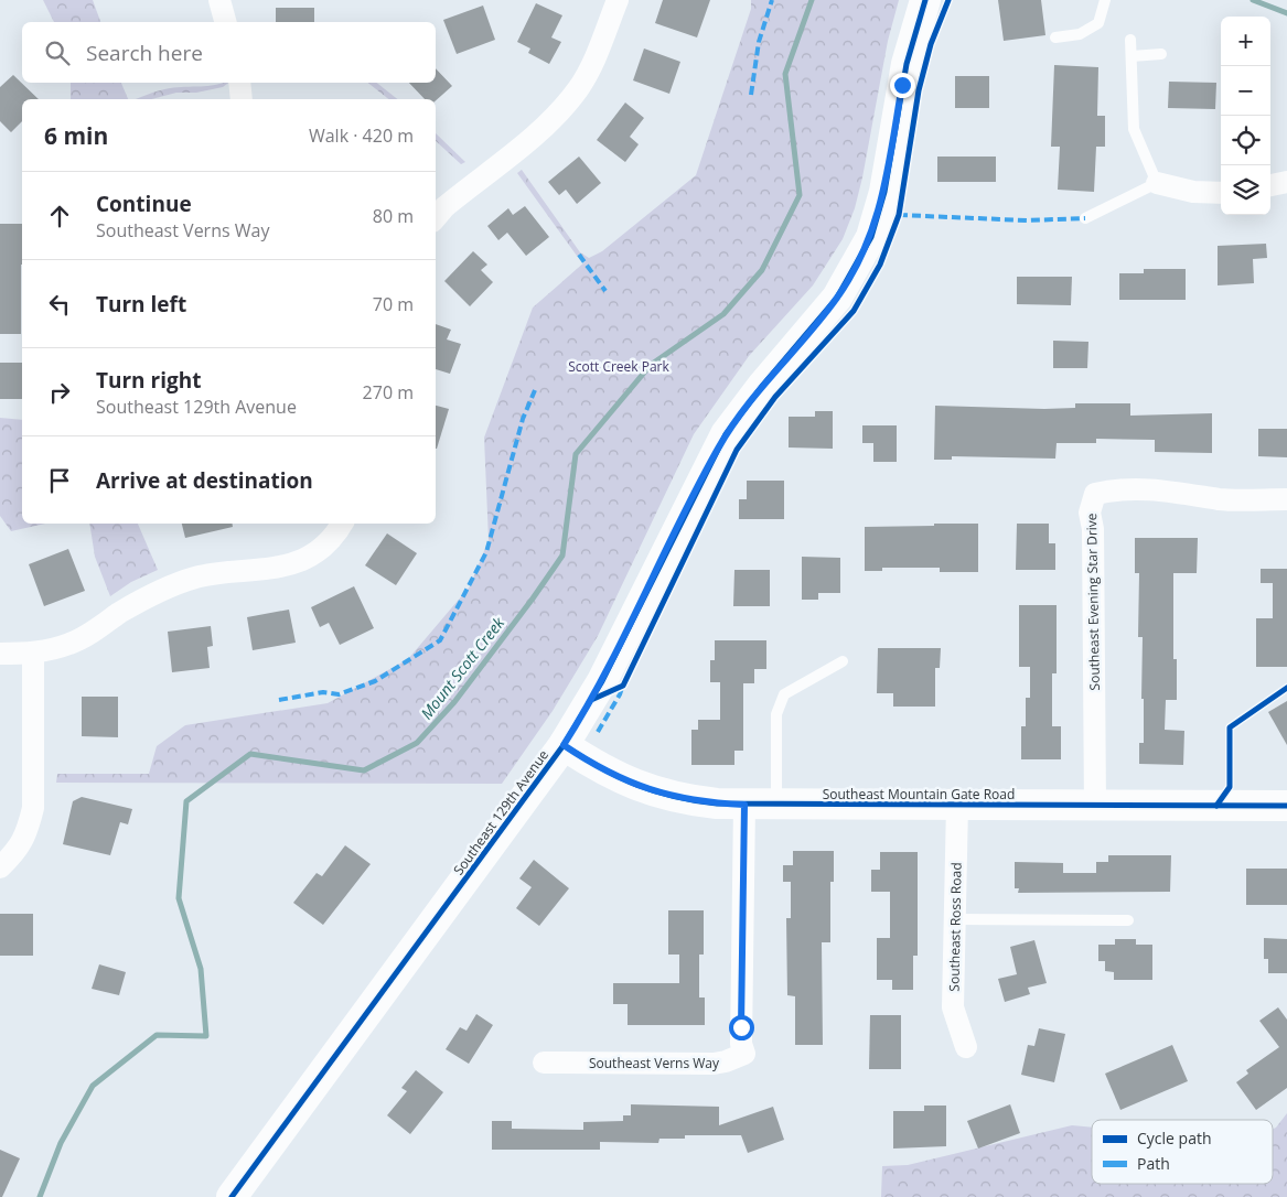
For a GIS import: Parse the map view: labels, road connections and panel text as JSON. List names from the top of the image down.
{
  "streets": {
    "main road": ["Southeast Mountain Gate Road", "Southeast 129th Avenue"],
    "street": ["Southeast Evening Star Drive", "Southeast Ross Road", "Southeast Verns Way"]
  },
  "crossings": [
    ["Southeast Evening Star Drive", "Southeast Mountain Gate Road"],
    ["Southeast Mountain Gate Road", "Southeast 129th Avenue"],
    ["Southeast Mountain Gate Road", "Southeast Ross Road"],
    ["Southeast Mountain Gate Road", "Southeast Verns Way"]
  ],
  "water": ["Mount Scott Creek"],
  "parks": ["Scott Creek Park"],
  "legend": ["Cycle path", "Path"],
  "page": {
    "map_buttons": ["+", "−"],
    "search": "Search here",
    "heading": ["6 min", "Walk · 420 m"],
    "list": [
      ["Continue", "Southeast Verns Way", "80 m"],
      ["Turn left", "70 m"],
      ["Turn right", "Southeast 129th Avenue", "270 m"],
      "Arrive at destination"
    ]
  }
}
